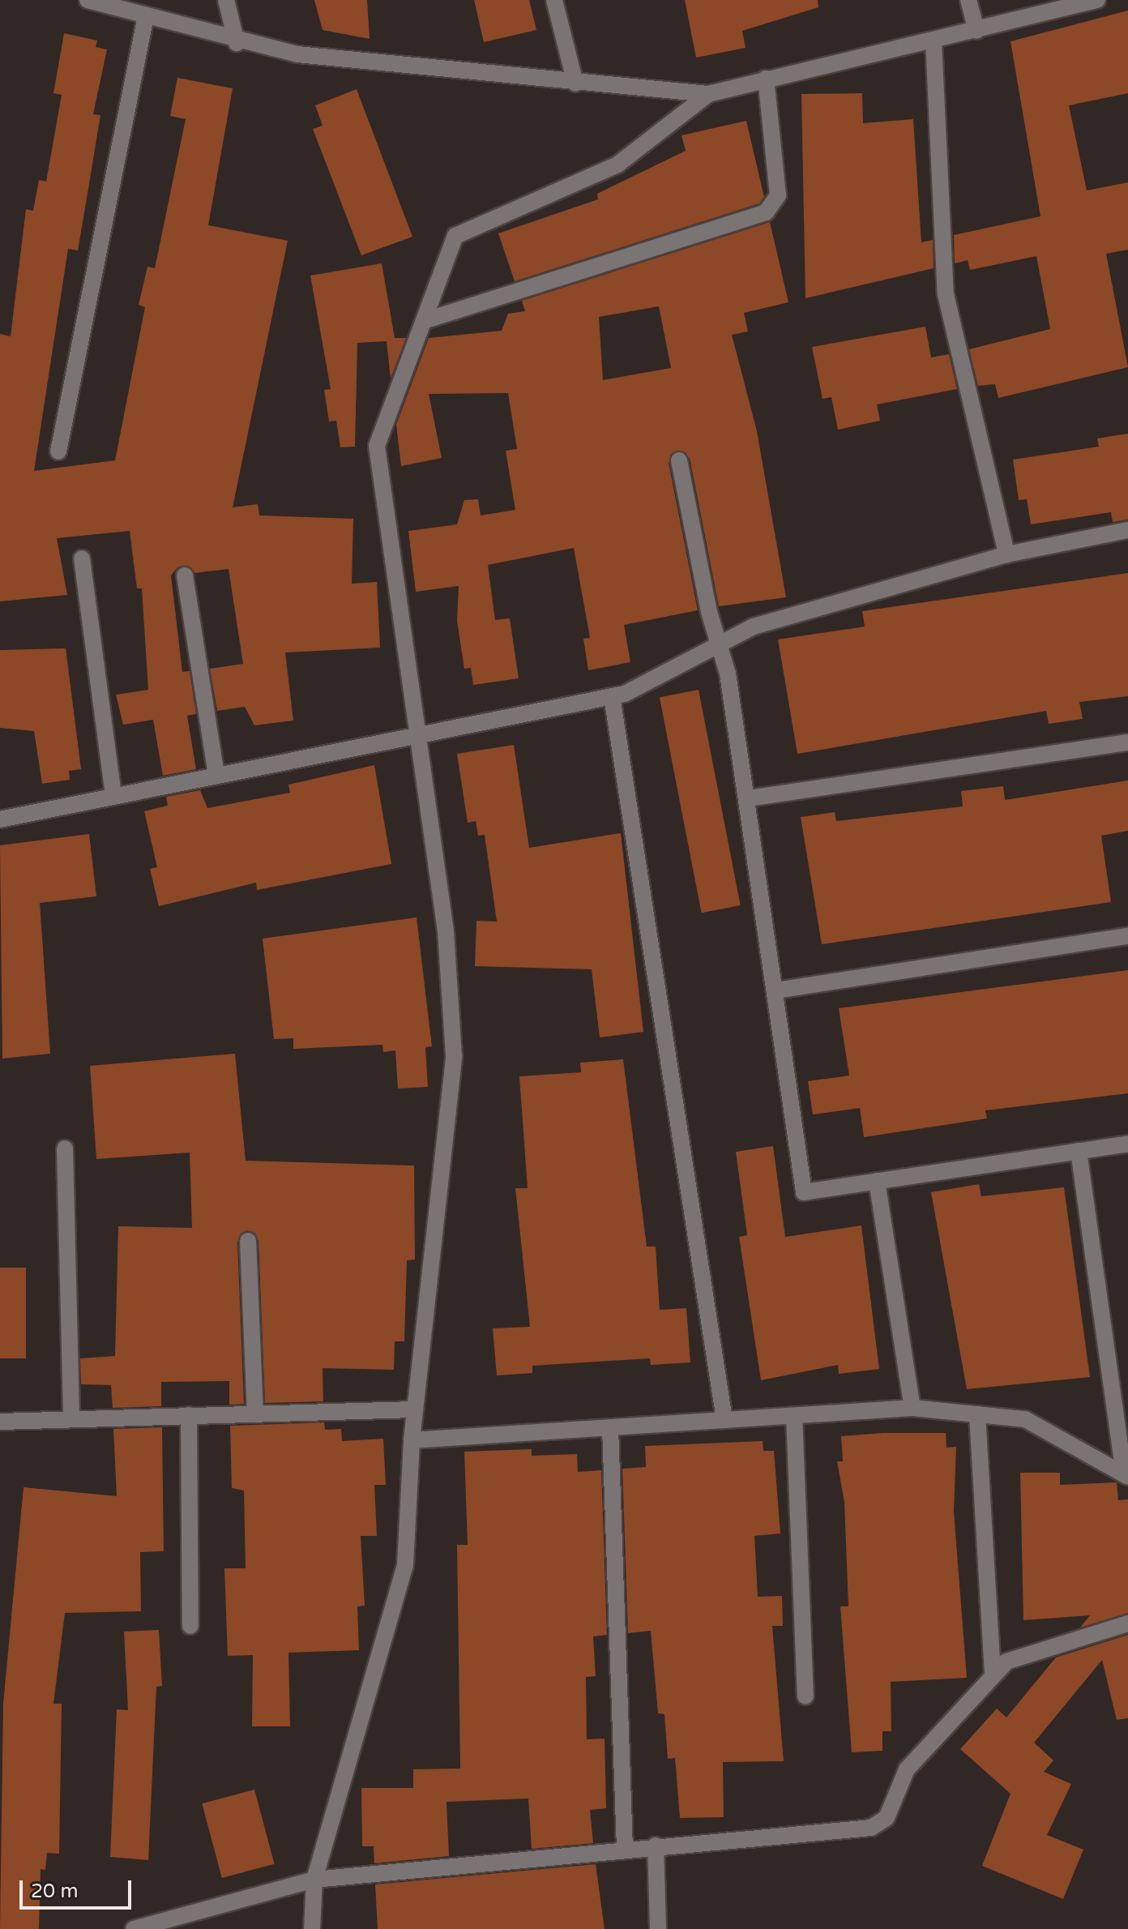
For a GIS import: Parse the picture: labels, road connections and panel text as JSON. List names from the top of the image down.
{
  "scale_bar": "20 m"
}
